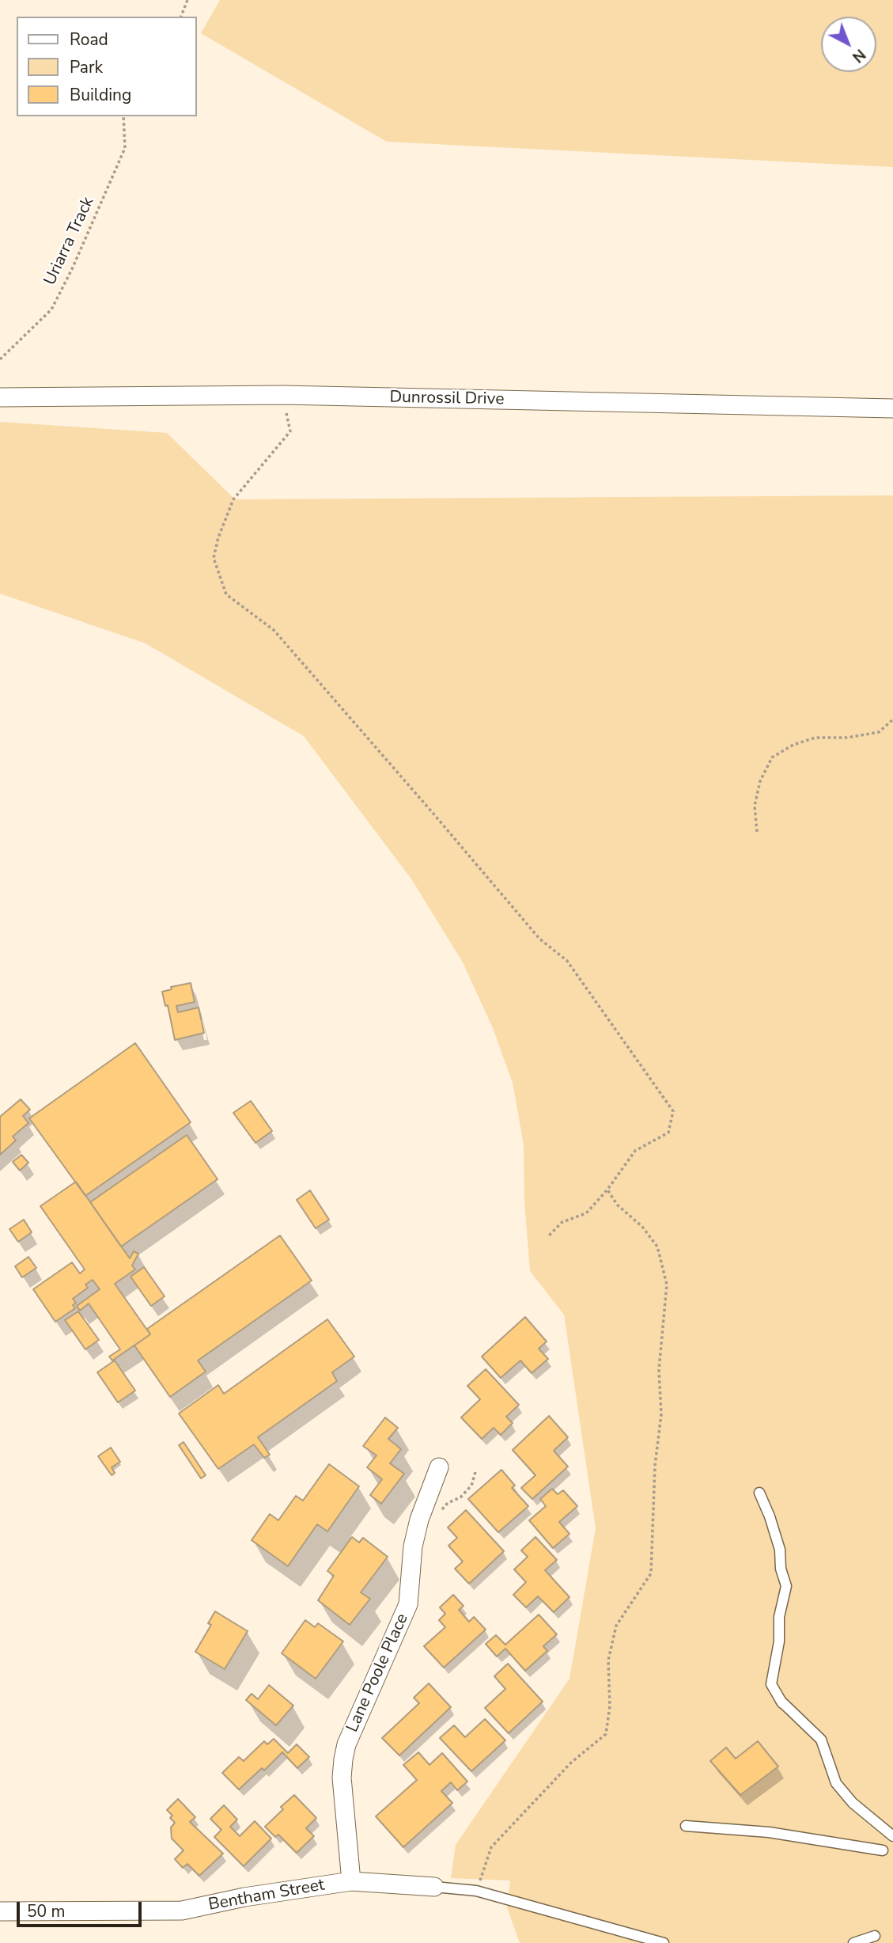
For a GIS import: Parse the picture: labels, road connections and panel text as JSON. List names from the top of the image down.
{
  "streets": {
    "street": ["Dunrossil Drive", "Lane Poole Place", "Bentham Street"],
    "path": ["Uriarra Track"]
  },
  "crossings": [
    ["Lane Poole Place", "Bentham Street"]
  ],
  "legend": ["Road", "Park", "Building"],
  "scale_bar": "50 m",
  "north": "bottom right"
}
